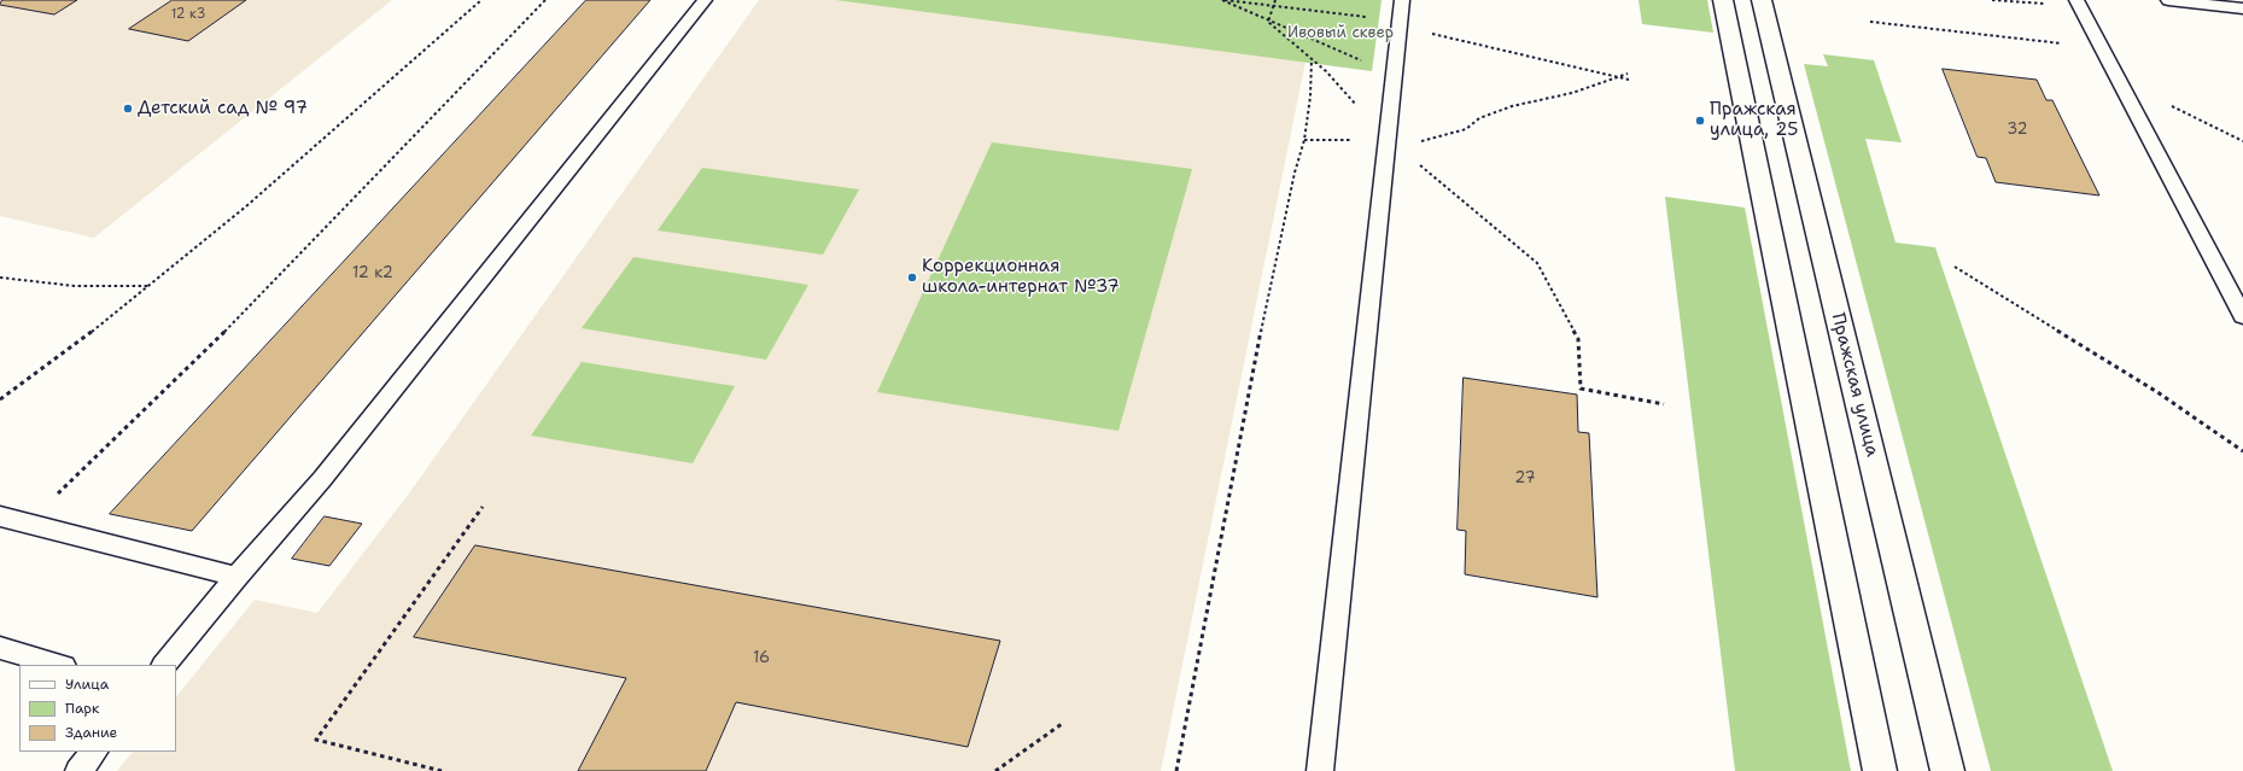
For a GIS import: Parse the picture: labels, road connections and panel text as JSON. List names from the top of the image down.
{
  "streets": {
    "street": ["Пражская улица"]
  },
  "parks": ["Ивовый сквер"],
  "places": ["Детский сад № 97", "Пражская улица, 25", "Коррекционная школа-интернат №37"],
  "house_numbers": [
    "12 к3",
    "32",
    "12 к2",
    "27",
    "16"
  ],
  "legend": ["Улица", "Парк", "Здание"]
}
